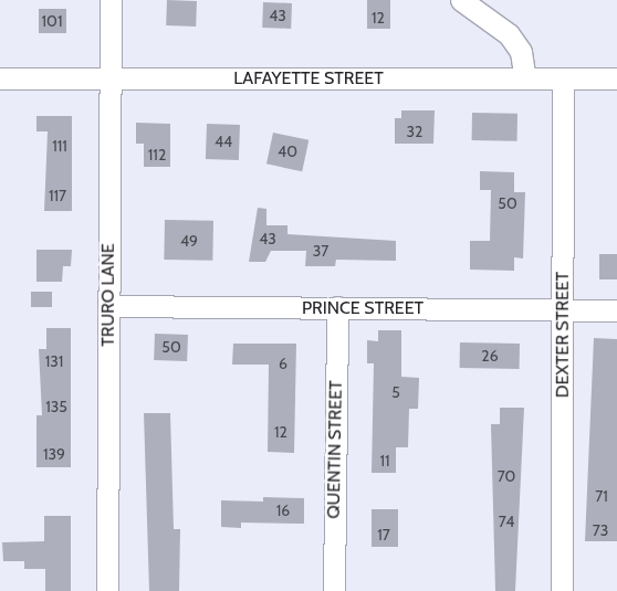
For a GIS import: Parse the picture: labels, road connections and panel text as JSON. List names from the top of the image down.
{
  "streets": {
    "street": [
      "LAFAYETTE STREET",
      "TRURO LANE",
      "PRINCE STREET",
      "DEXTER STREET",
      "QUENTIN STREET"
    ]
  },
  "crossings": [
    ["LAFAYETTE STREET", "TRURO LANE"],
    ["LAFAYETTE STREET", "DEXTER STREET"],
    ["TRURO LANE", "PRINCE STREET"],
    ["PRINCE STREET", "DEXTER STREET"],
    ["PRINCE STREET", "QUENTIN STREET"]
  ],
  "house_numbers": [
    "43",
    "12",
    "101",
    "32",
    "44",
    "111",
    "40",
    "112",
    "117",
    "50",
    "43",
    "49",
    "37",
    "50",
    "26",
    "131",
    "6",
    "5",
    "135",
    "12",
    "139",
    "11",
    "70",
    "71",
    "16",
    "74",
    "73",
    "17"
  ]
}
